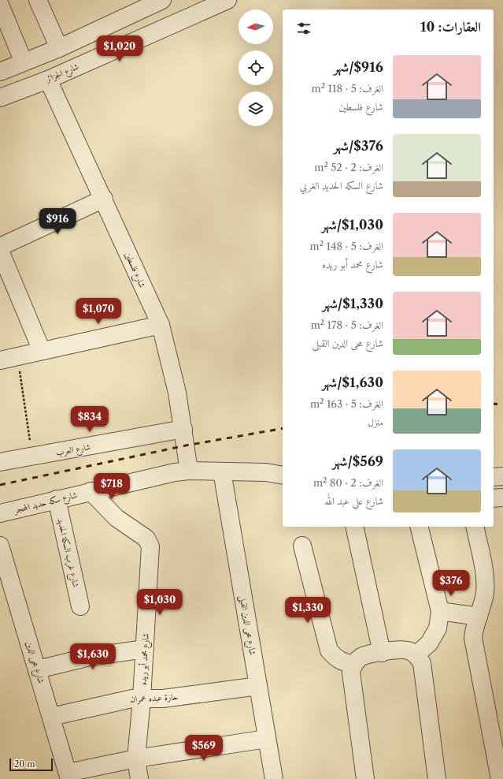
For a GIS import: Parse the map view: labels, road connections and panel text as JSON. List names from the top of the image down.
{
  "streets": {
    "street": [
      "شارع الجزائر",
      "شارع فلسطين",
      "شارع العرب",
      "شارع سكه حديد المحجر",
      "شارع غرب السكة الحديد",
      "شارع محى الدين القبلى",
      "شارع محمد أبو ريده",
      "شارع محى الدين",
      "حارة عبده عمران"
    ]
  },
  "crossings": [
    ["شارع الجزائر", "شارع فلسطين"],
    ["شارع فلسطين", "شارع العرب"],
    ["شارع فلسطين", "شارع سكه حديد المحجر"],
    ["شارع سكه حديد المحجر", "شارع غرب السكة الحديد"],
    ["شارع سكه حديد المحجر", "شارع محى الدين القبلى"],
    ["شارع سكه حديد المحجر", "شارع محمد أبو ريده"],
    ["شارع محى الدين القبلى", "حارة عبده عمران"],
    ["شارع محمد أبو ريده", "حارة عبده عمران"],
    ["شارع محى الدين", "حارة عبده عمران"]
  ],
  "scale_bar": "20 m",
  "north": "left",
  "page": {
    "heading": "العقارات: 10",
    "price": [
      "$1,020",
      "$916",
      "$1,070",
      "$834",
      "$718",
      "$376",
      "$1,030",
      "$1,330",
      "$1,630",
      "$569"
    ],
    "list": [
      {
        "name": "$916/شهر",
        "note": "الغرف: 5 · 118 m² · شارع فلسطين"
      },
      {
        "name": "$376/شهر",
        "note": "الغرف: 2 · 52 m² · شارع السكه الحديد الغربي"
      },
      {
        "name": "$1,030/شهر",
        "note": "الغرف: 5 · 148 m² · شارع محمد أبو ريده"
      },
      {
        "name": "$1,330/شهر",
        "note": "الغرف: 5 · 178 m² · شارع محى الدين القبلى"
      },
      {
        "name": "$1,630/شهر",
        "note": "الغرف: 5 · 163 m² · منزل"
      },
      {
        "name": "$569/شهر",
        "note": "الغرف: 2 · 80 m² · شارع على عبد الله"
      }
    ],
    "scale": "20 m"
  }
}
